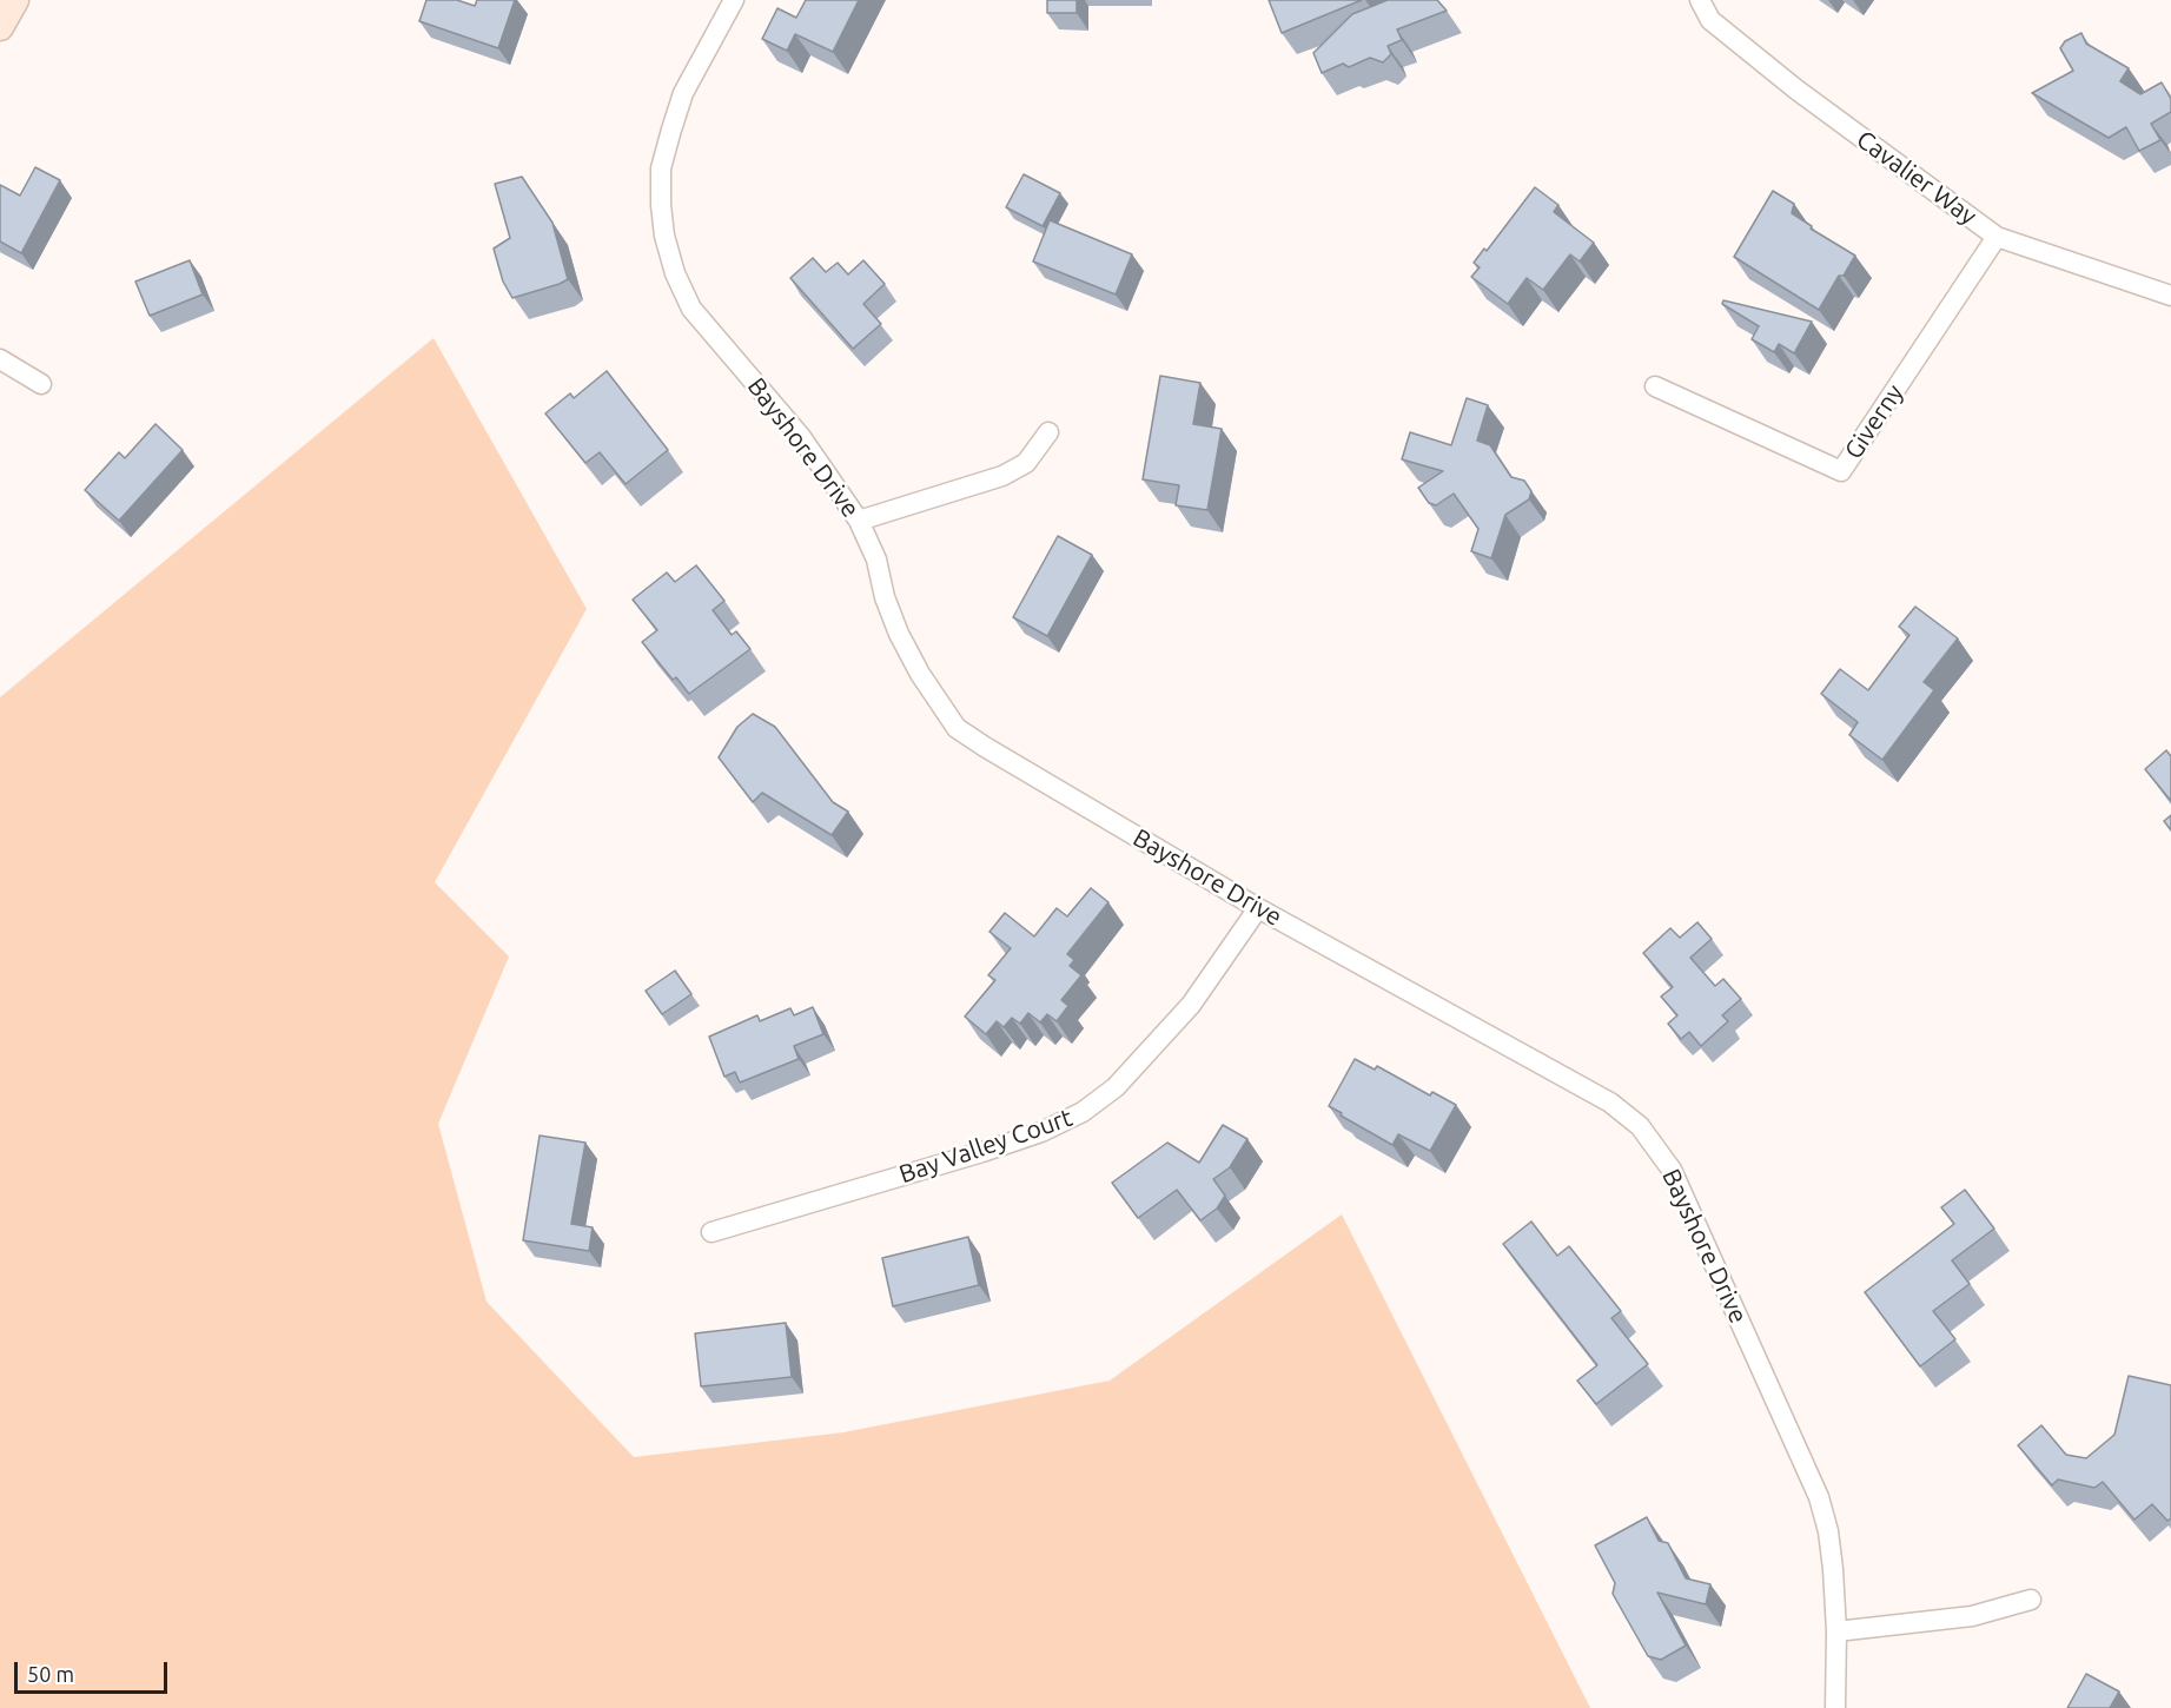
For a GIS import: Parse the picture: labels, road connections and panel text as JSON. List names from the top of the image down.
{
  "streets": {
    "street": [
      "Cavalier Way",
      "Giverny",
      "Bayshore Drive",
      "Bay Valley Court"
    ]
  },
  "crossings": [
    ["Cavalier Way", "Giverny"],
    ["Bayshore Drive", "Bay Valley Court"]
  ],
  "scale_bar": "50 m"
}
